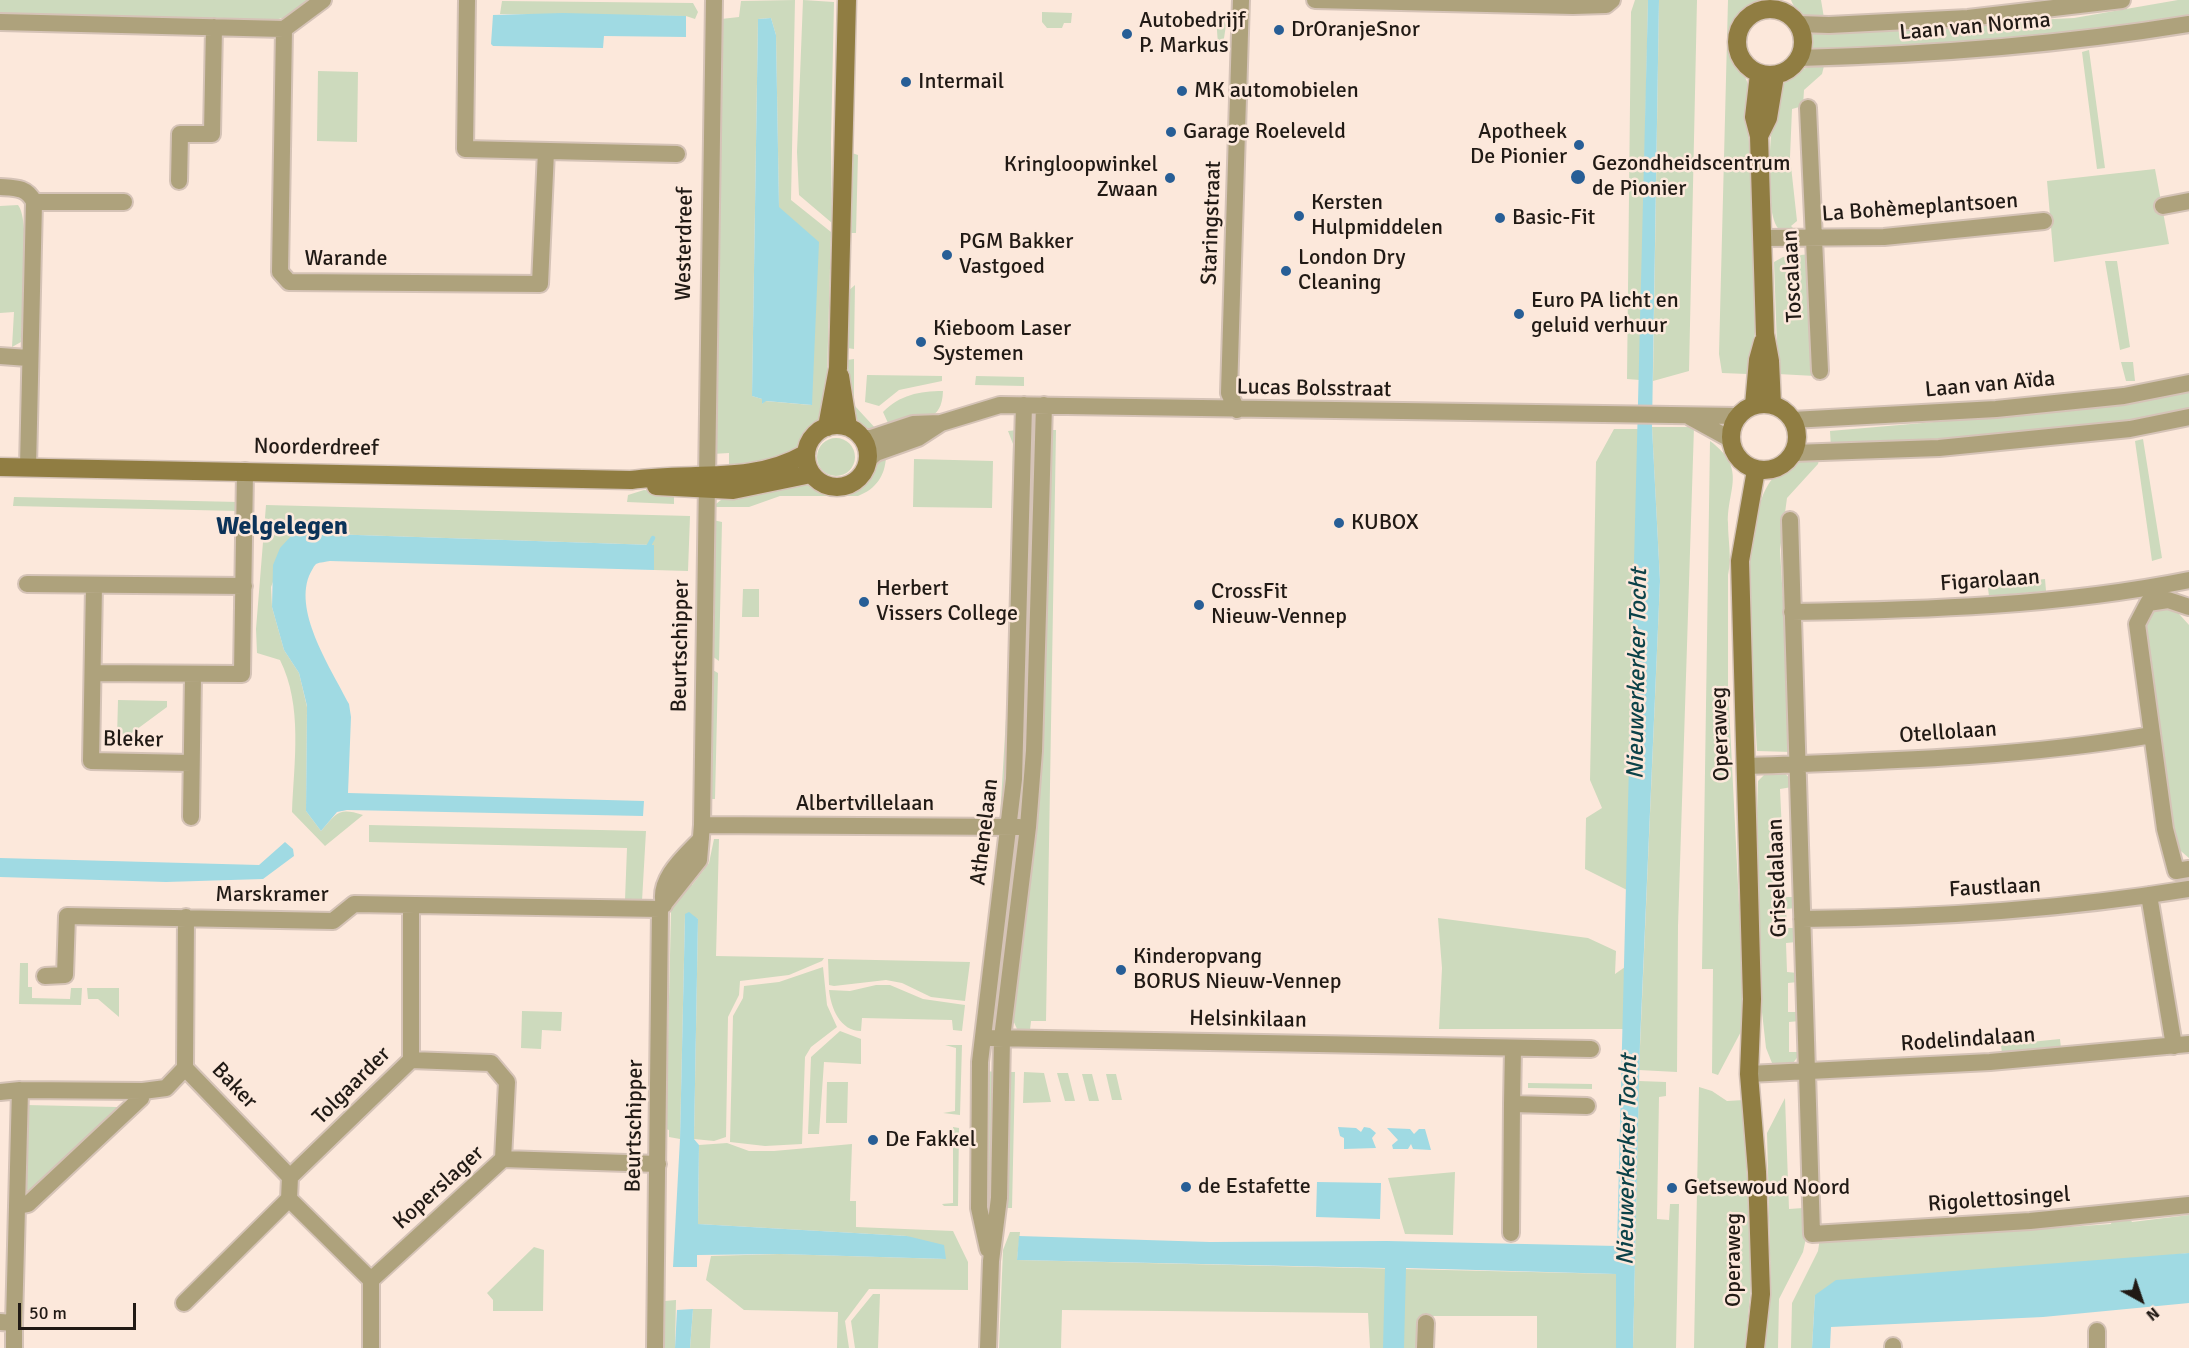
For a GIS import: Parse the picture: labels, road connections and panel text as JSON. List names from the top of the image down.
{
  "streets": {
    "main road": ["Noorderdreef", "Operaweg"],
    "street": [
      "Laan van Norma",
      "La Bohèmeplantsoen",
      "Staringstraat",
      "Westerdreef",
      "Warande",
      "Toscalaan",
      "Laan van Aïda",
      "Lucas Bolsstraat",
      "Figarolaan",
      "Beurtschipper",
      "Otellolaan",
      "Bleker",
      "Albertvillelaan",
      "Athenelaan",
      "Griseldalaan",
      "Faustlaan",
      "Marskramer",
      "Helsinkilaan",
      "Rodelindalaan",
      "Baker",
      "Tolgaarder",
      "Koperslager",
      "Rigolettosingel"
    ]
  },
  "crossings": [
    ["La Bohèmeplantsoen", "Toscalaan"],
    ["Staringstraat", "Lucas Bolsstraat"],
    ["Westerdreef", "Noorderdreef"],
    ["Westerdreef", "Beurtschipper"],
    ["Laan van Aïda", "Lucas Bolsstraat"],
    ["Laan van Aïda", "Operaweg"],
    ["Lucas Bolsstraat", "Noorderdreef"],
    ["Lucas Bolsstraat", "Operaweg"],
    ["Lucas Bolsstraat", "Athenelaan"],
    ["Noorderdreef", "Beurtschipper"],
    ["Figarolaan", "Griseldalaan"],
    ["Beurtschipper", "Albertvillelaan"],
    ["Beurtschipper", "Marskramer"],
    ["Beurtschipper", "Koperslager"],
    ["Otellolaan", "Operaweg"],
    ["Otellolaan", "Griseldalaan"],
    ["Operaweg", "Rodelindalaan"],
    ["Albertvillelaan", "Athenelaan"],
    ["Athenelaan", "Helsinkilaan"],
    ["Griseldalaan", "Faustlaan"],
    ["Griseldalaan", "Rodelindalaan"],
    ["Griseldalaan", "Rigolettosingel"],
    ["Marskramer", "Baker"],
    ["Marskramer", "Tolgaarder"],
    ["Baker", "Tolgaarder"]
  ],
  "districts": ["Welgelegen"],
  "water": ["Nieuwerkerker Tocht"],
  "places": [
    "DrOranjeSnor",
    "Autobedrijf P. Markus",
    "Intermail",
    "MK automobielen",
    "Garage Roeleveld",
    "Apotheek De Pionier",
    "Gezondheidscentrum de Pionier",
    "Kringloopwinkel Zwaan",
    "Kersten Hulpmiddelen",
    "Basic-Fit",
    "PGM Bakker Vastgoed",
    "London Dry Cleaning",
    "Euro PA licht en geluid verhuur",
    "Kieboom Laser Systemen",
    "KUBOX",
    "Herbert Vissers College",
    "CrossFit Nieuw-Vennep",
    "Kinderopvang BORUS Nieuw-Vennep",
    "De Fakkel",
    "de Estafette",
    "Getsewoud Noord"
  ],
  "scale_bar": "50 m",
  "north": "bottom right"
}
